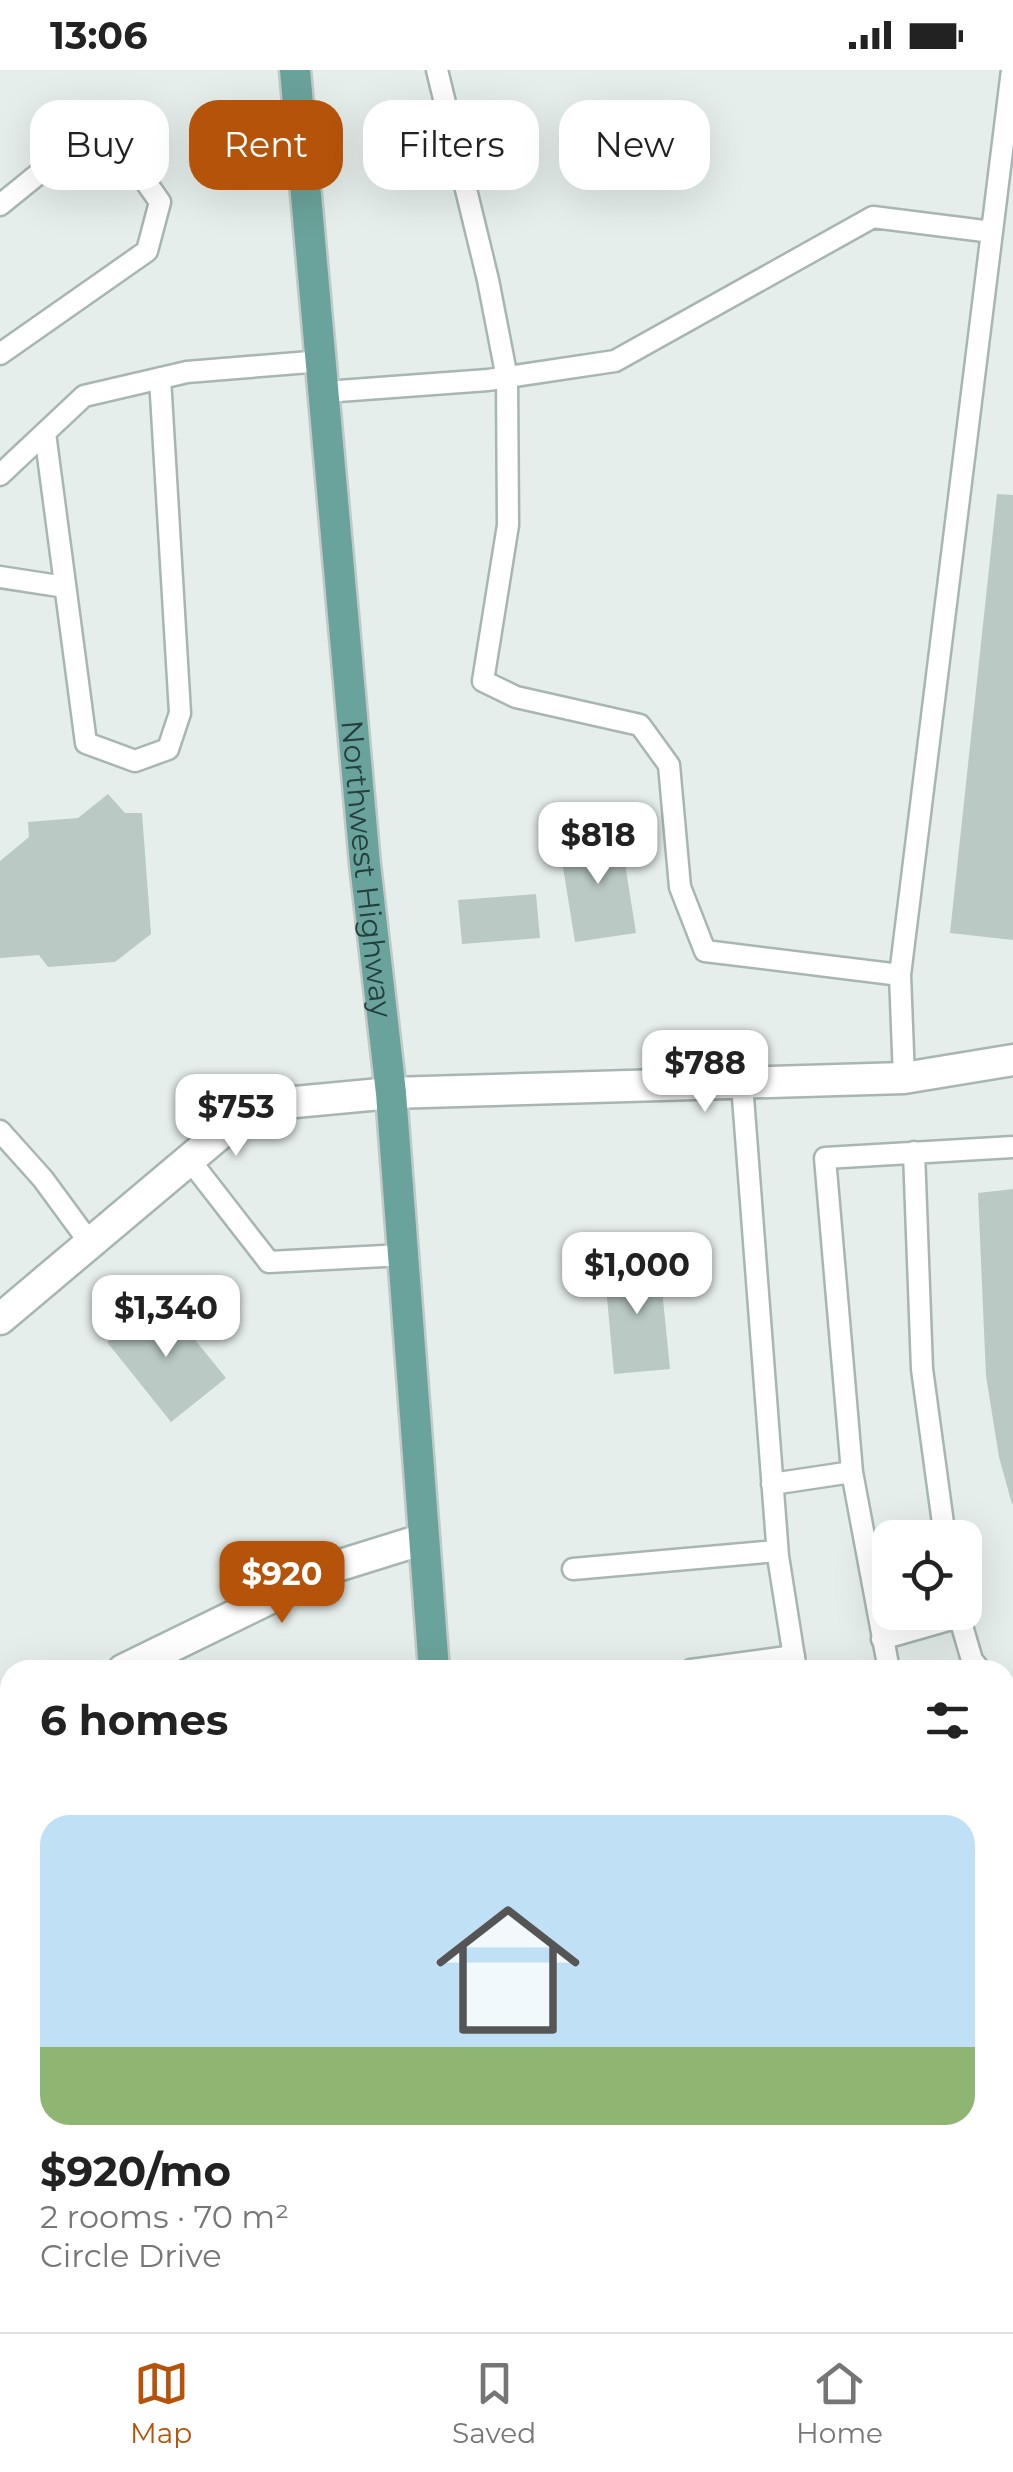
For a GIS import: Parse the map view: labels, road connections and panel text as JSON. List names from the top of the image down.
{
  "streets": {
    "main road": ["Northwest Highway"]
  },
  "page": {
    "status": "13:06",
    "chip": [
      "Buy",
      "Rent",
      "Filters",
      "New"
    ],
    "price": [
      "$818",
      "$788",
      "$753",
      "$1,000",
      "$1,340",
      "$920"
    ],
    "heading": "6 homes",
    "list": [
      {
        "name": "$920/mo",
        "note": "2 rooms · 70 m² · Circle Drive"
      }
    ],
    "tabs": ["Map", "Saved", "Home"]
  }
}
